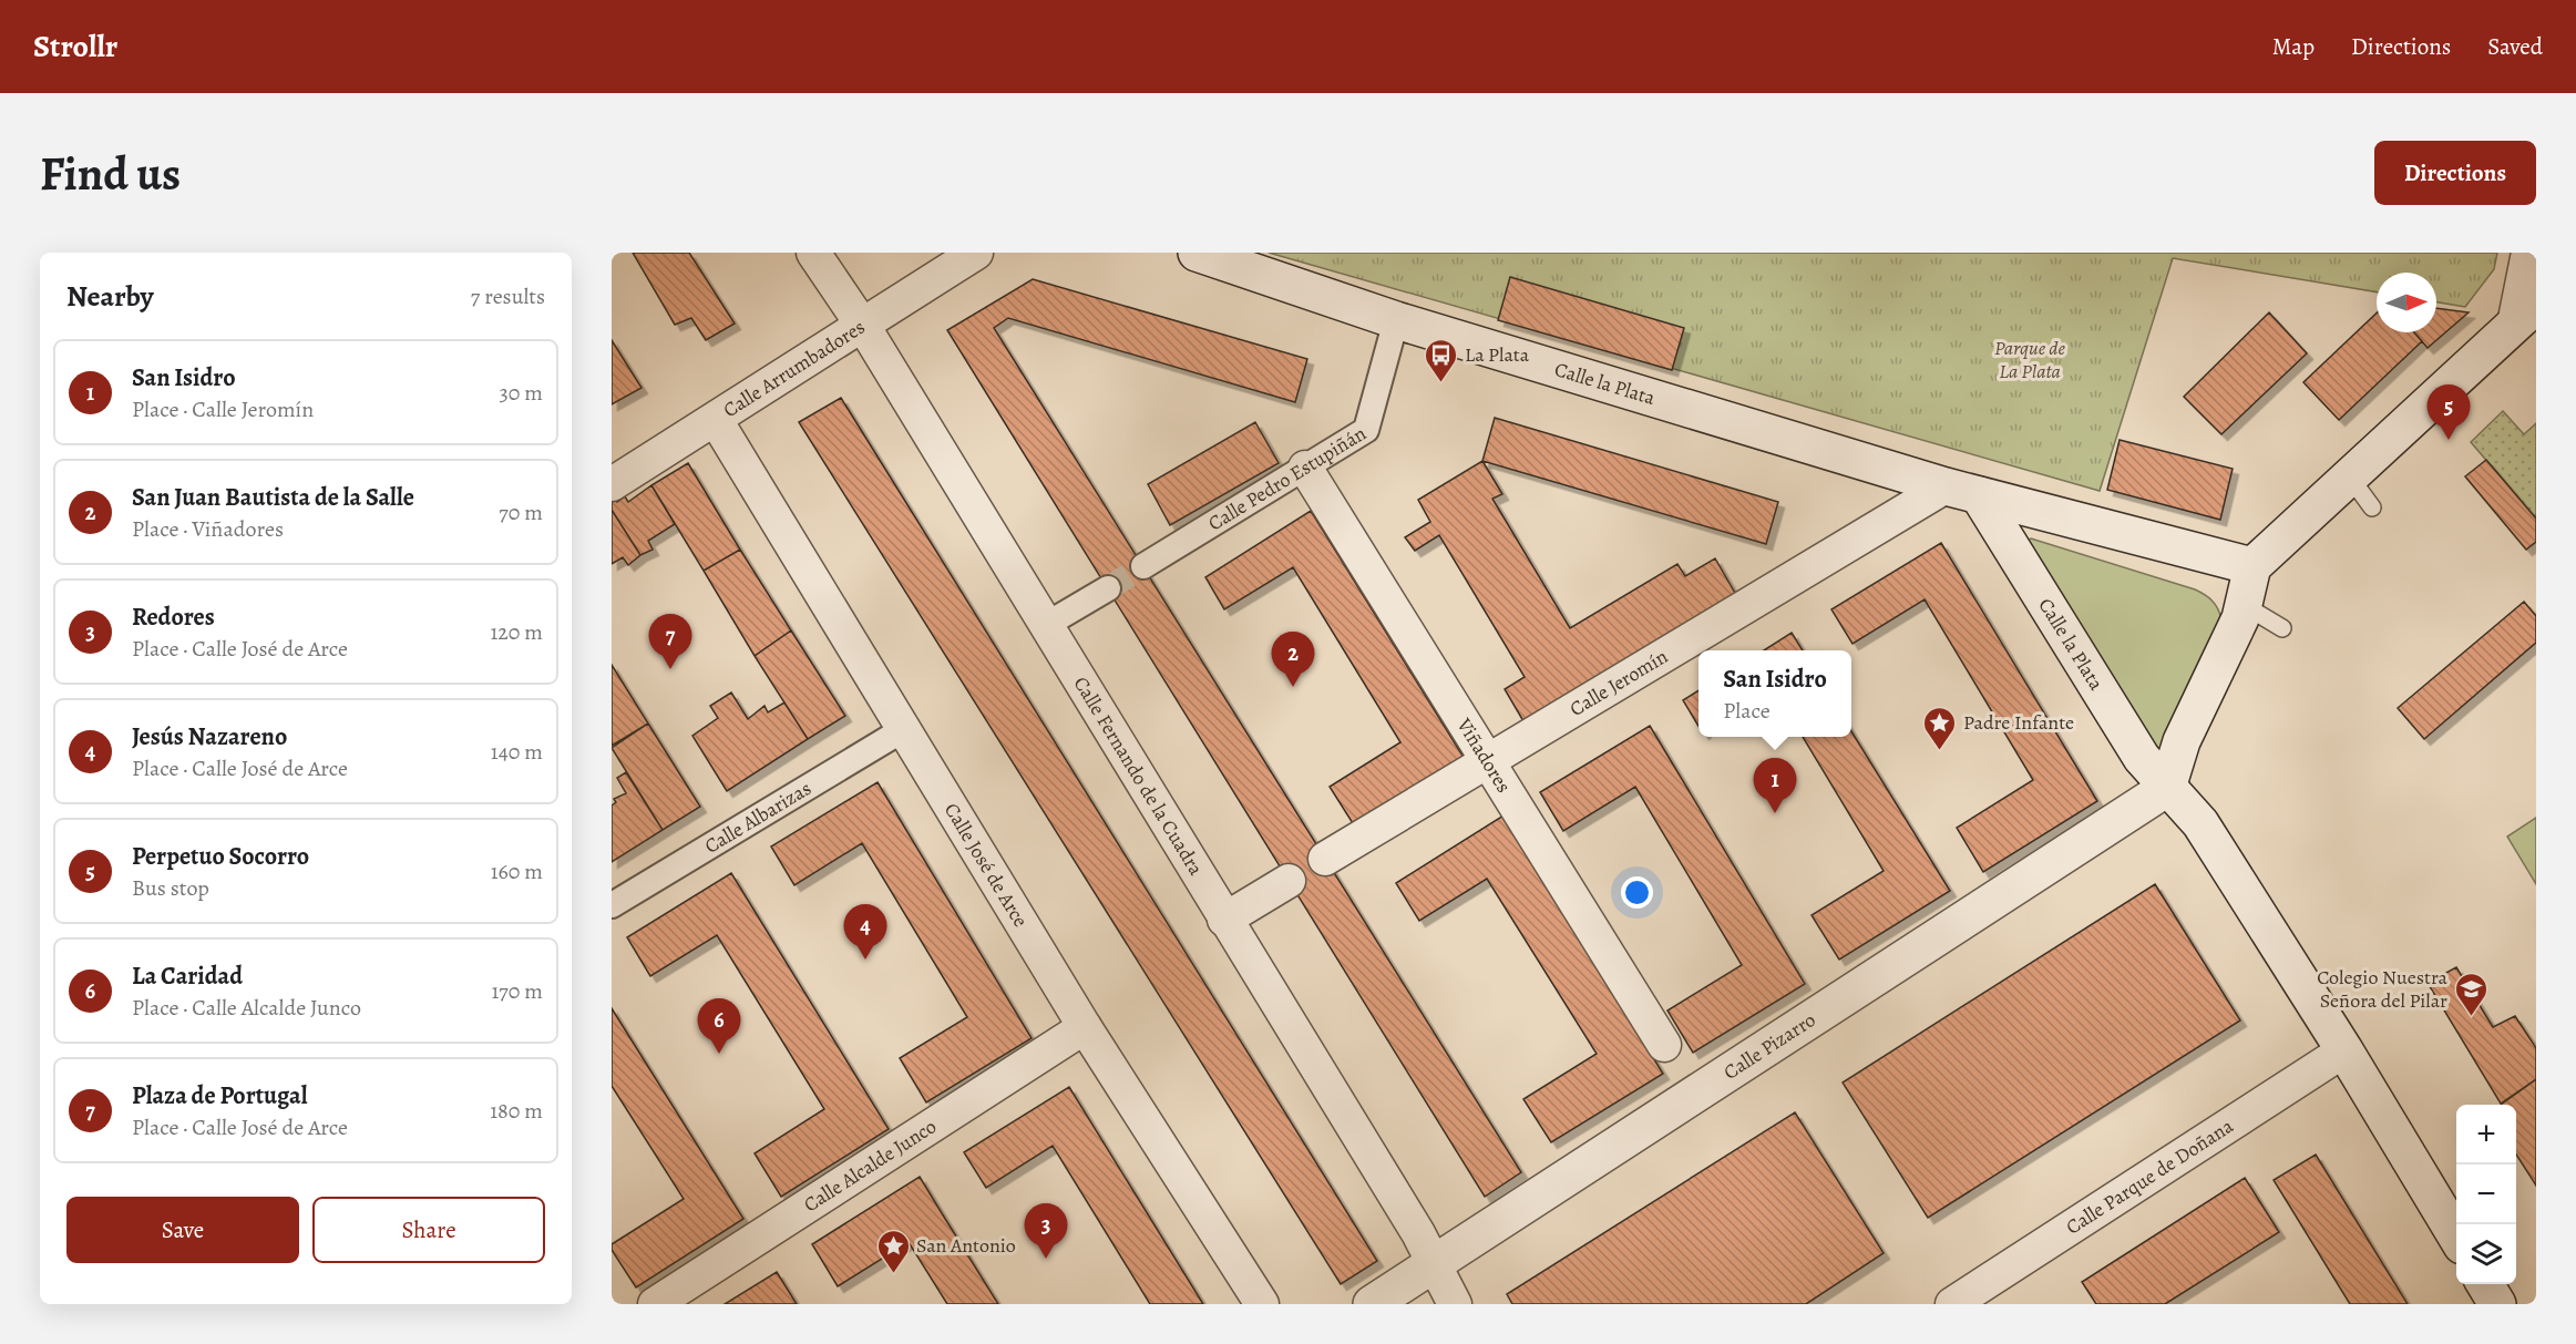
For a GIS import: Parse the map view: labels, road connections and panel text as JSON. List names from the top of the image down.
{
  "streets": {
    "main road": ["Calle la Plata", "Calle Pizarro"],
    "street": [
      "Calle Arrumbadores",
      "Calle Pedro Estupiñán",
      "Calle Jeromín",
      "Viñadores",
      "Calle Fernando de la Cuadra",
      "Calle Albarizas",
      "Calle José de Arce",
      "Calle Alcalde Junco",
      "Calle Parque de Doñana"
    ]
  },
  "crossings": [
    ["Calle Arrumbadores", "Calle Fernando de la Cuadra"],
    ["Calle Arrumbadores", "Calle José de Arce"],
    ["Calle la Plata", "Calle Pedro Estupiñán"],
    ["Calle la Plata", "Calle Jeromín"],
    ["Calle la Plata", "Calle Pizarro"],
    ["Calle la Plata", "Calle Parque de Doñana"],
    ["Calle Pedro Estupiñán", "Viñadores"],
    ["Calle Jeromín", "Viñadores"],
    ["Calle Fernando de la Cuadra", "Calle Pizarro"],
    ["Calle Albarizas", "Calle José de Arce"],
    ["Calle José de Arce", "Calle Alcalde Junco"]
  ],
  "parks": ["Parque de La Plata"],
  "places": {
    "bus stop": ["La Plata"],
    "place": ["Padre Infante", "San Antonio"],
    "school or university": ["Colegio Nuestra Señora del Pilar"]
  },
  "north": "right",
  "page": {
    "header": "Strollr",
    "nav": ["Map", "Directions", "Saved"],
    "buttons": [
      "Directions",
      ["Save", "Share"]
    ],
    "title": "Find us",
    "heading": ["Nearby", "7 results"],
    "list": [
      {
        "mark": "1",
        "name": "San Isidro",
        "note": "Place · Calle Jeromín",
        "value": "30 m"
      },
      {
        "mark": "2",
        "name": "San Juan Bautista de la Salle",
        "note": "Place · Viñadores",
        "value": "70 m"
      },
      {
        "mark": "3",
        "name": "Redores",
        "note": "Place · Calle José de Arce",
        "value": "120 m"
      },
      {
        "mark": "4",
        "name": "Jesús Nazareno",
        "note": "Place · Calle José de Arce",
        "value": "140 m"
      },
      {
        "mark": "5",
        "name": "Perpetuo Socorro",
        "note": "Bus stop",
        "value": "160 m"
      },
      {
        "mark": "6",
        "name": "La Caridad",
        "note": "Place · Calle Alcalde Junco",
        "value": "170 m"
      },
      {
        "mark": "7",
        "name": "Plaza de Portugal",
        "note": "Place · Calle José de Arce",
        "value": "180 m"
      }
    ],
    "pins": [
      "5",
      "7",
      "2",
      "1",
      "4",
      "6",
      "3"
    ],
    "popup": ["San Isidro", "Place"],
    "map_buttons": ["+", "−"]
  }
}
